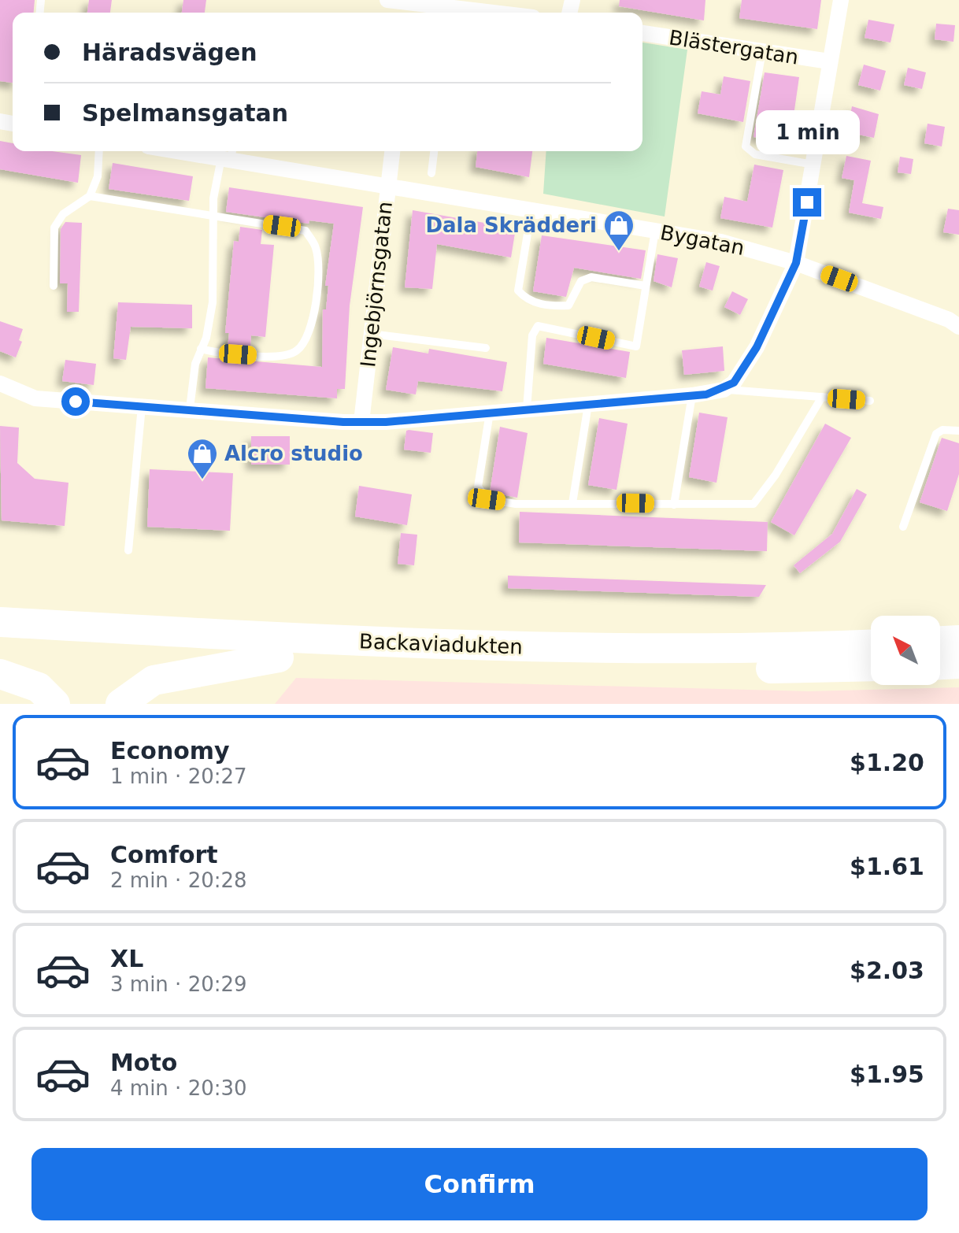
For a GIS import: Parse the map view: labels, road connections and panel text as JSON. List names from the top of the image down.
{
  "streets": {
    "highway": ["Backaviadukten"],
    "street": ["Blästergatan", "Bygatan", "Ingebjörnsgatan"]
  },
  "crossings": [
    ["Bygatan", "Ingebjörnsgatan"]
  ],
  "places": {
    "shop": ["Dala Skrädderi", "Alcro studio"]
  },
  "north": "top left",
  "page": {
    "banner": ["Häradsvägen", "Spelmansgatan"],
    "bubble": "1 min",
    "list": [
      {
        "name": "Economy",
        "note": "1 min · 20:27",
        "value": "$1.20"
      },
      {
        "name": "Comfort",
        "note": "2 min · 20:28",
        "value": "$1.61"
      },
      {
        "name": "XL",
        "note": "3 min · 20:29",
        "value": "$2.03"
      },
      {
        "name": "Moto",
        "note": "4 min · 20:30",
        "value": "$1.95"
      }
    ],
    "buttons": "Confirm"
  }
}
